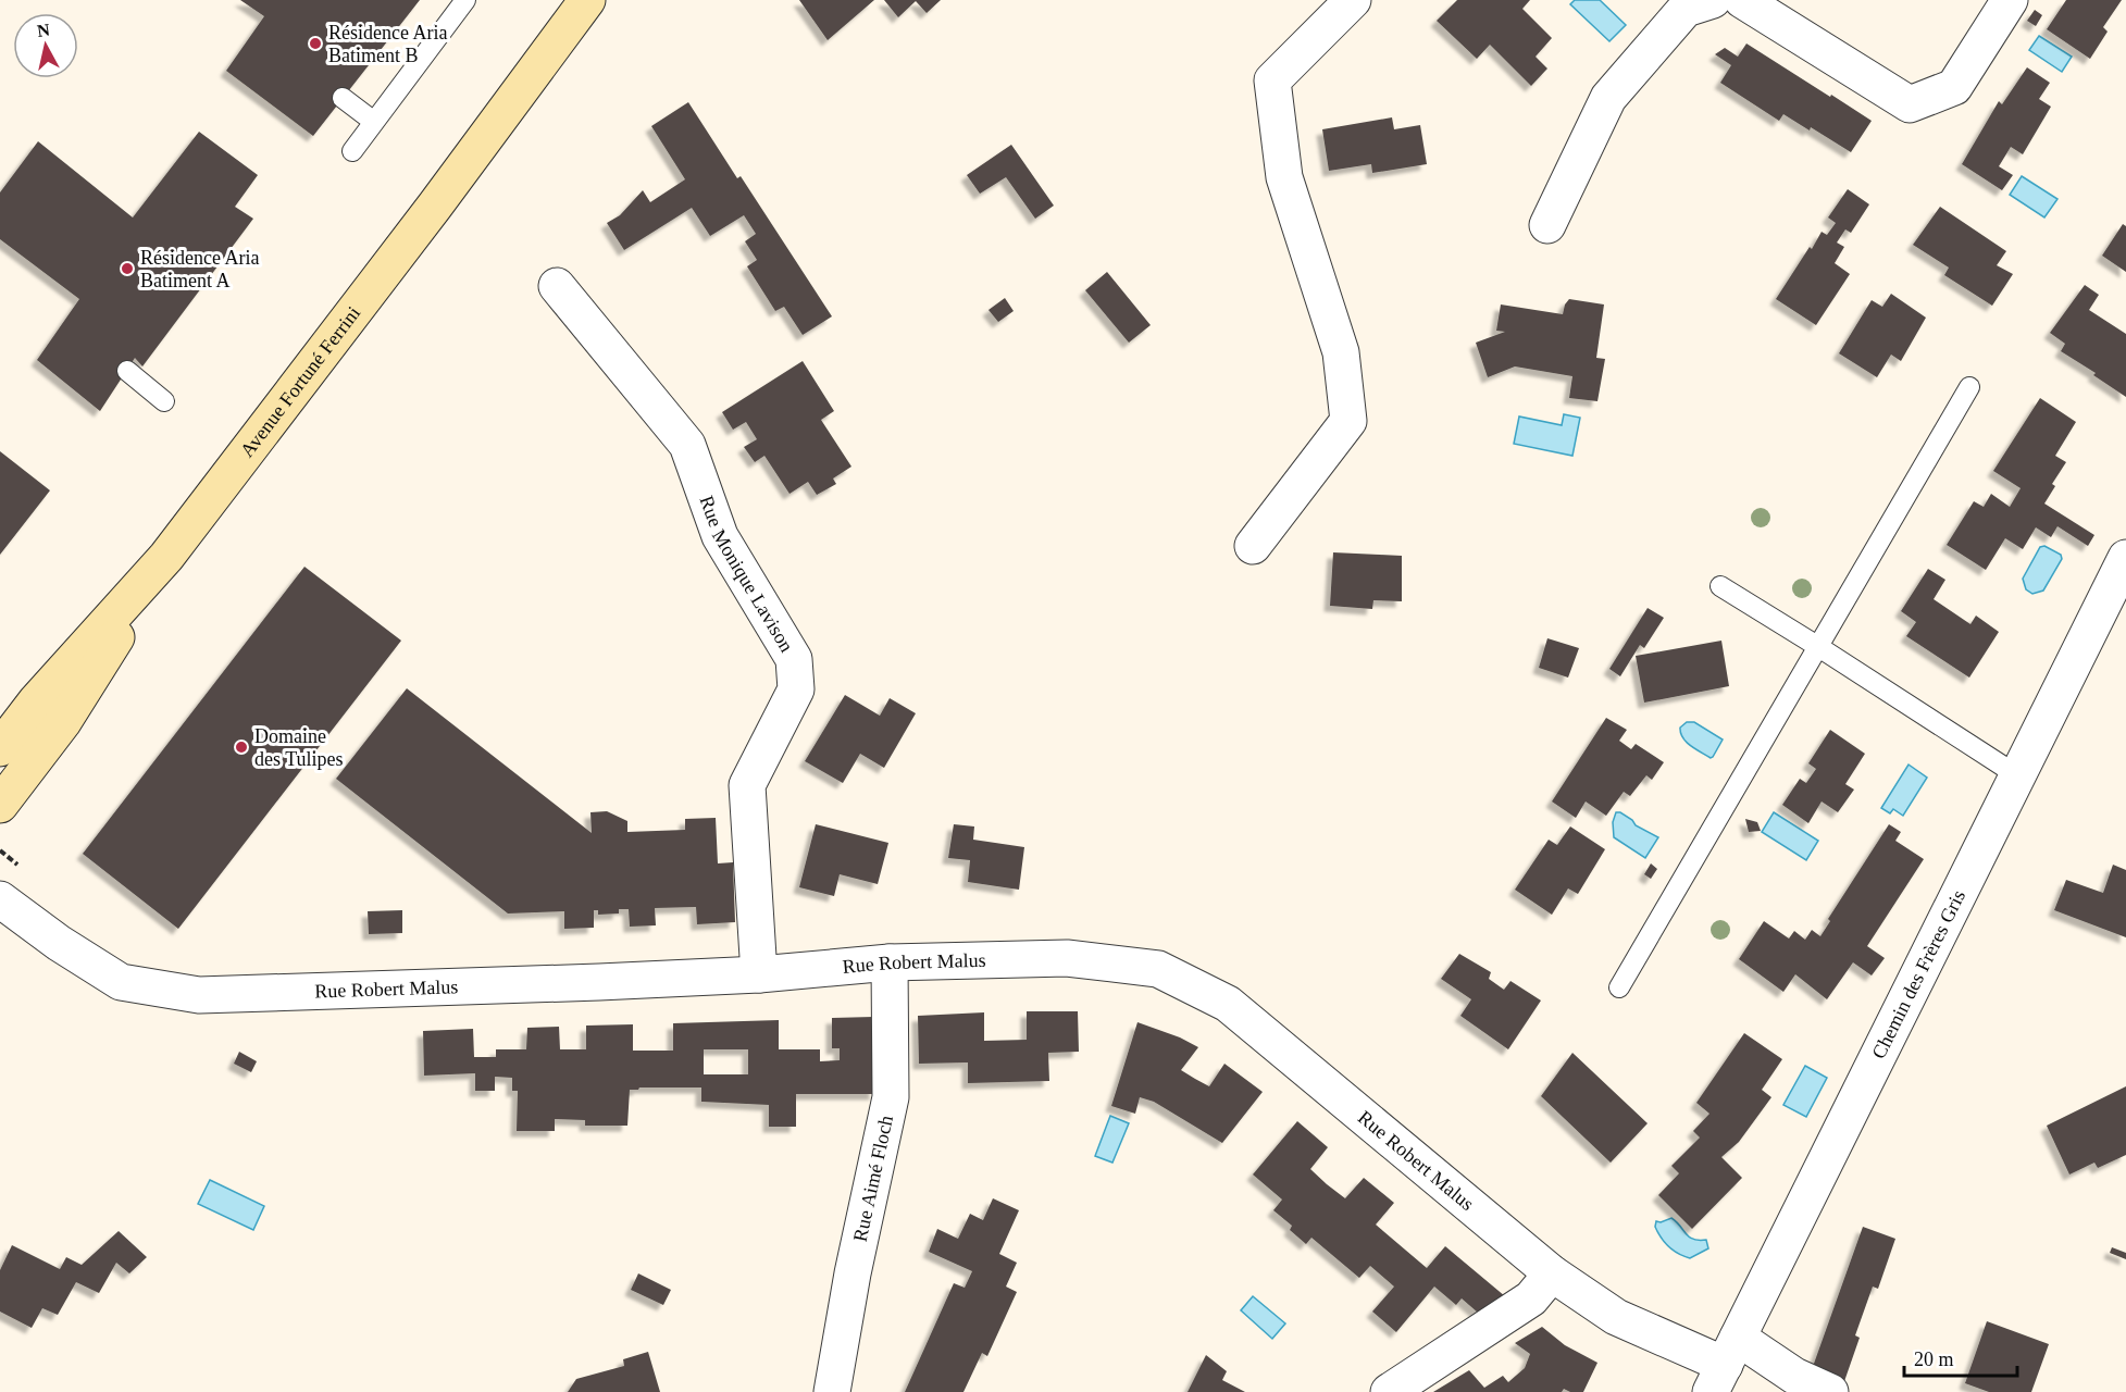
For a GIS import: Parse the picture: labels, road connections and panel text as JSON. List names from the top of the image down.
{
  "streets": {
    "main road": ["Avenue Fortuné Ferrini"],
    "street": [
      "Rue Monique Lavison",
      "Rue Robert Malus",
      "Chemin des Frères Gris",
      "Rue Aimé Floch"
    ]
  },
  "crossings": [
    ["Rue Monique Lavison", "Rue Robert Malus"],
    ["Rue Robert Malus", "Chemin des Frères Gris"],
    ["Rue Robert Malus", "Rue Aimé Floch"]
  ],
  "places": ["Résidence Aria Batiment B", "Résidence Aria Batiment A", "Domaine des Tulipes"],
  "scale_bar": "20 m",
  "north": "top"
}
